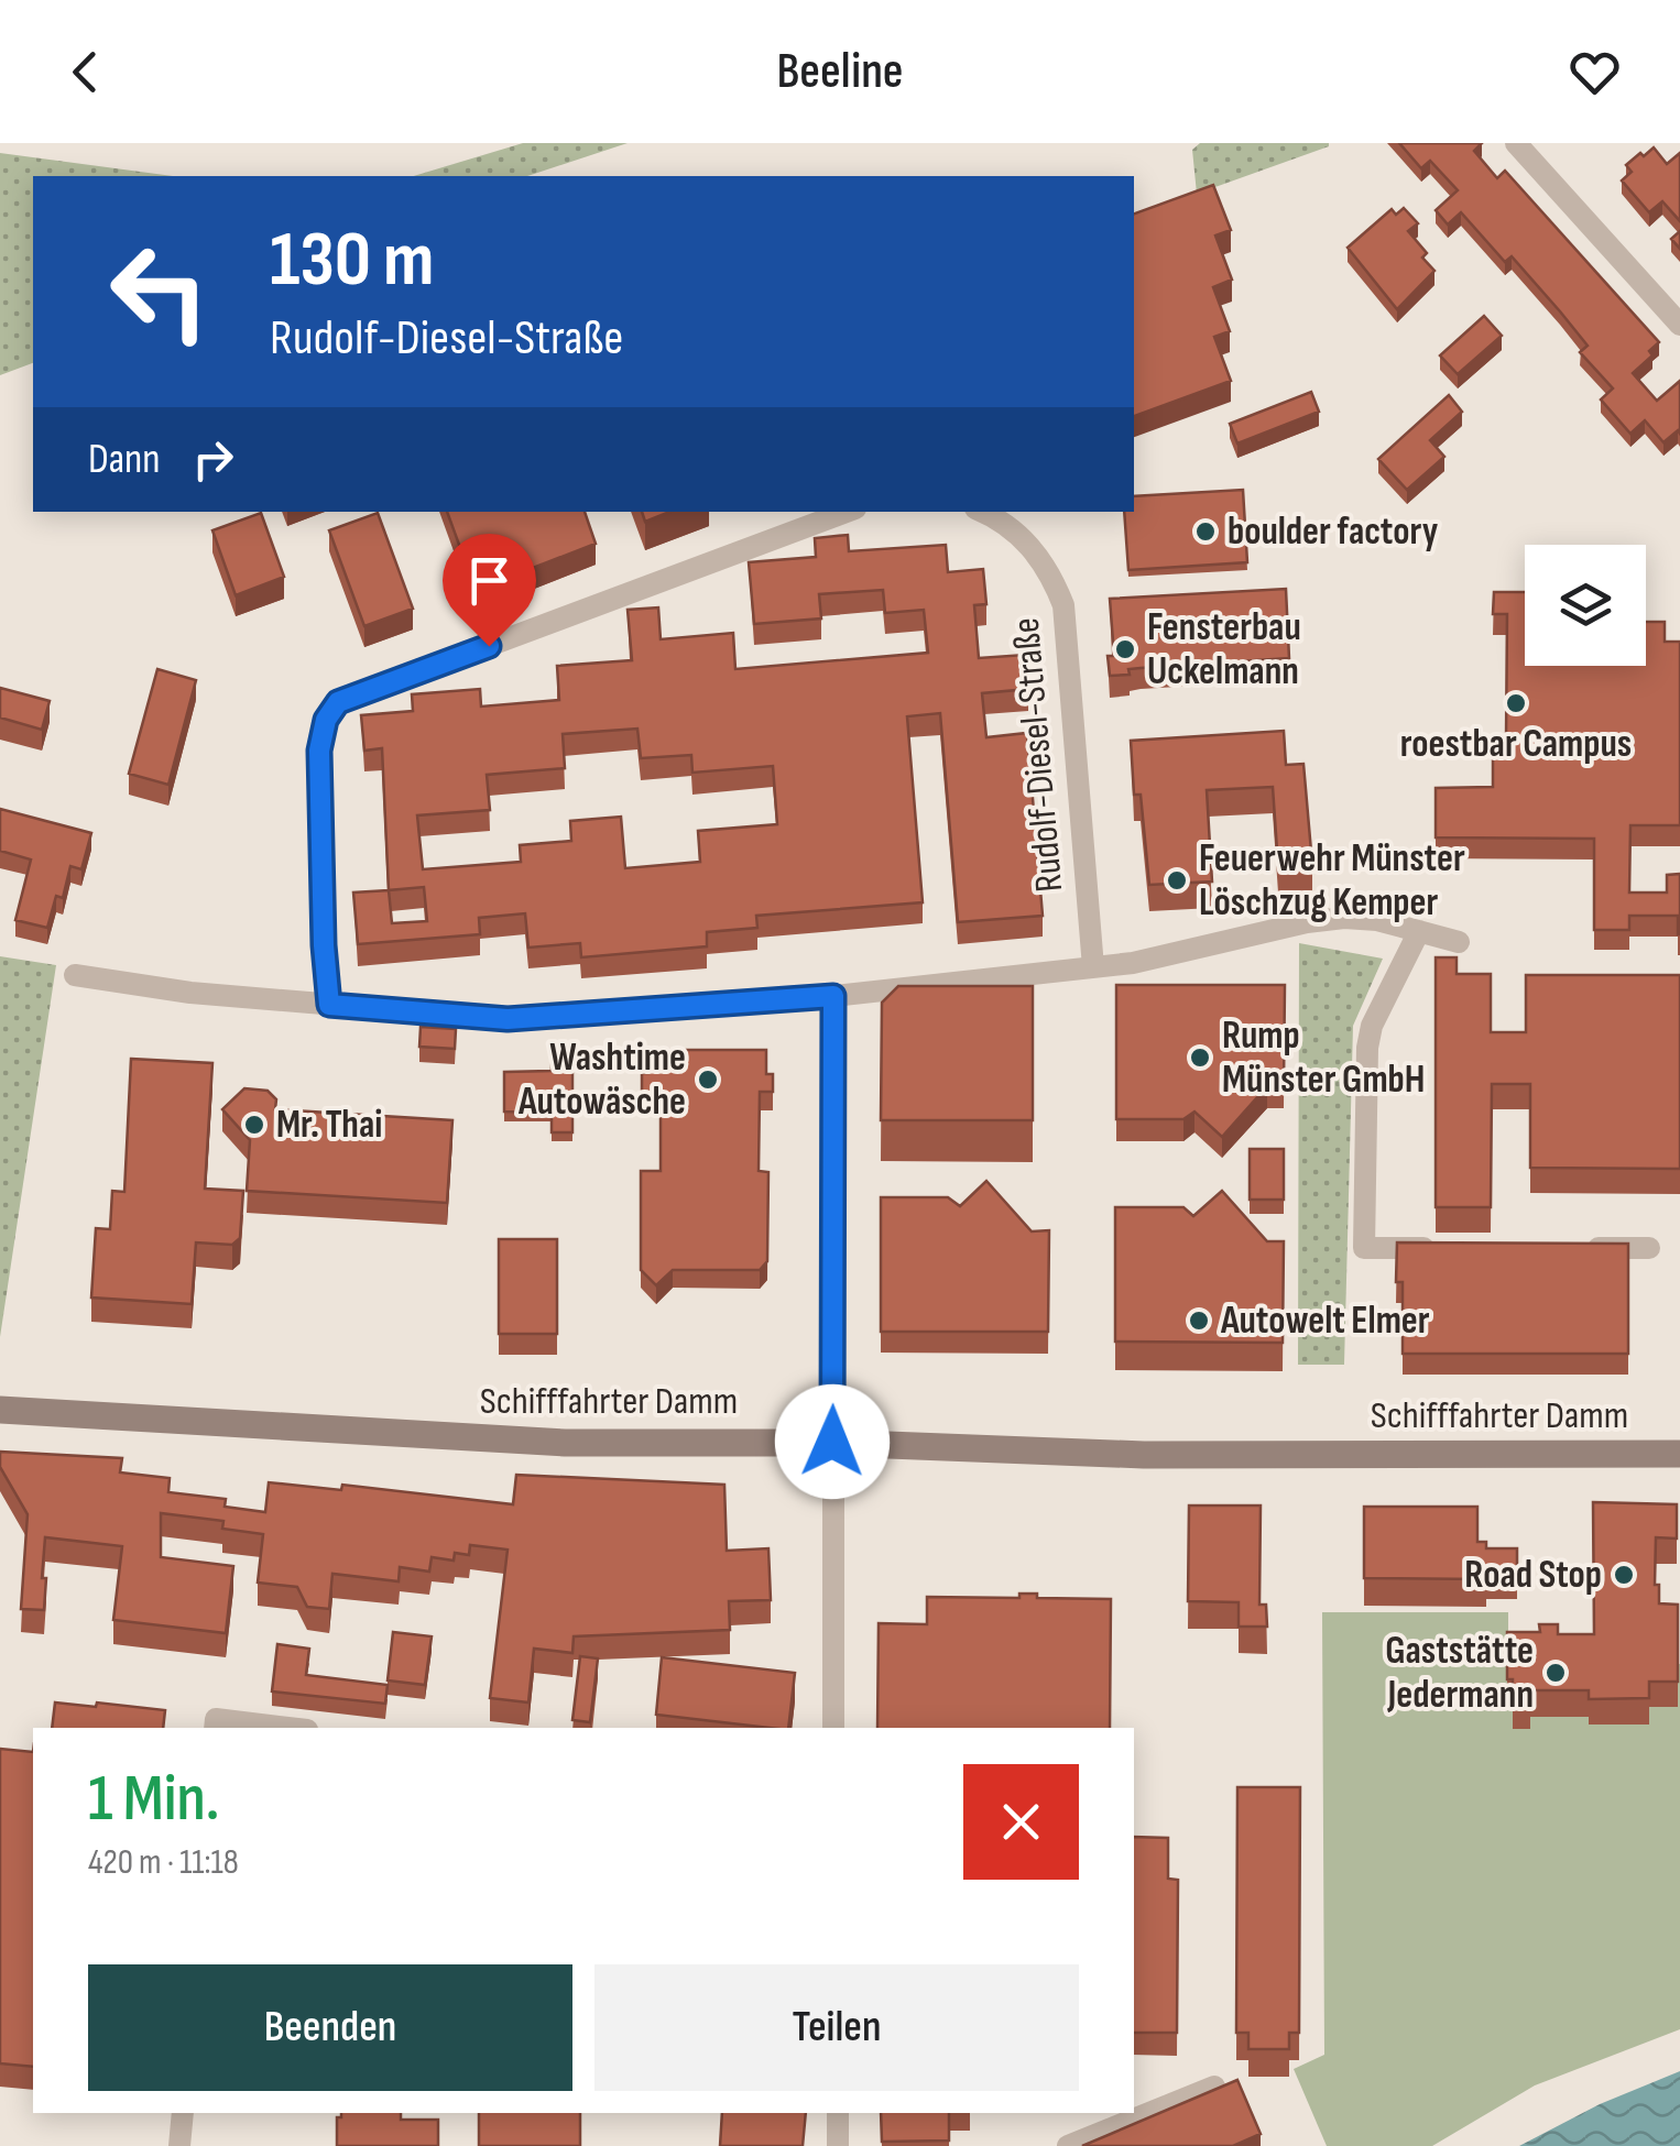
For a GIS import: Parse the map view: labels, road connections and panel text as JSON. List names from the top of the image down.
{
  "streets": {
    "main road": ["Schifffahrter Damm"],
    "street": ["Rudolf-Diesel-Straße"]
  },
  "places": [
    "boulder factory",
    "Fensterbau Uckelmann",
    "roestbar Campus",
    "Feuerwehr Münster Löschzug Kemper",
    "Rump Münster GmbH",
    "Washtime Autowäsche",
    "Mr. Thai",
    "Autowelt Elmer",
    "Road Stop",
    "Gaststätte Jedermann"
  ],
  "page": {
    "header": "Beeline",
    "turn": ["130 m", "Rudolf-Diesel-Straße"],
    "then": "Dann",
    "heading": ["1 Min.", "420 m · 11:18"],
    "buttons": ["Beenden", "Teilen"]
  }
}
